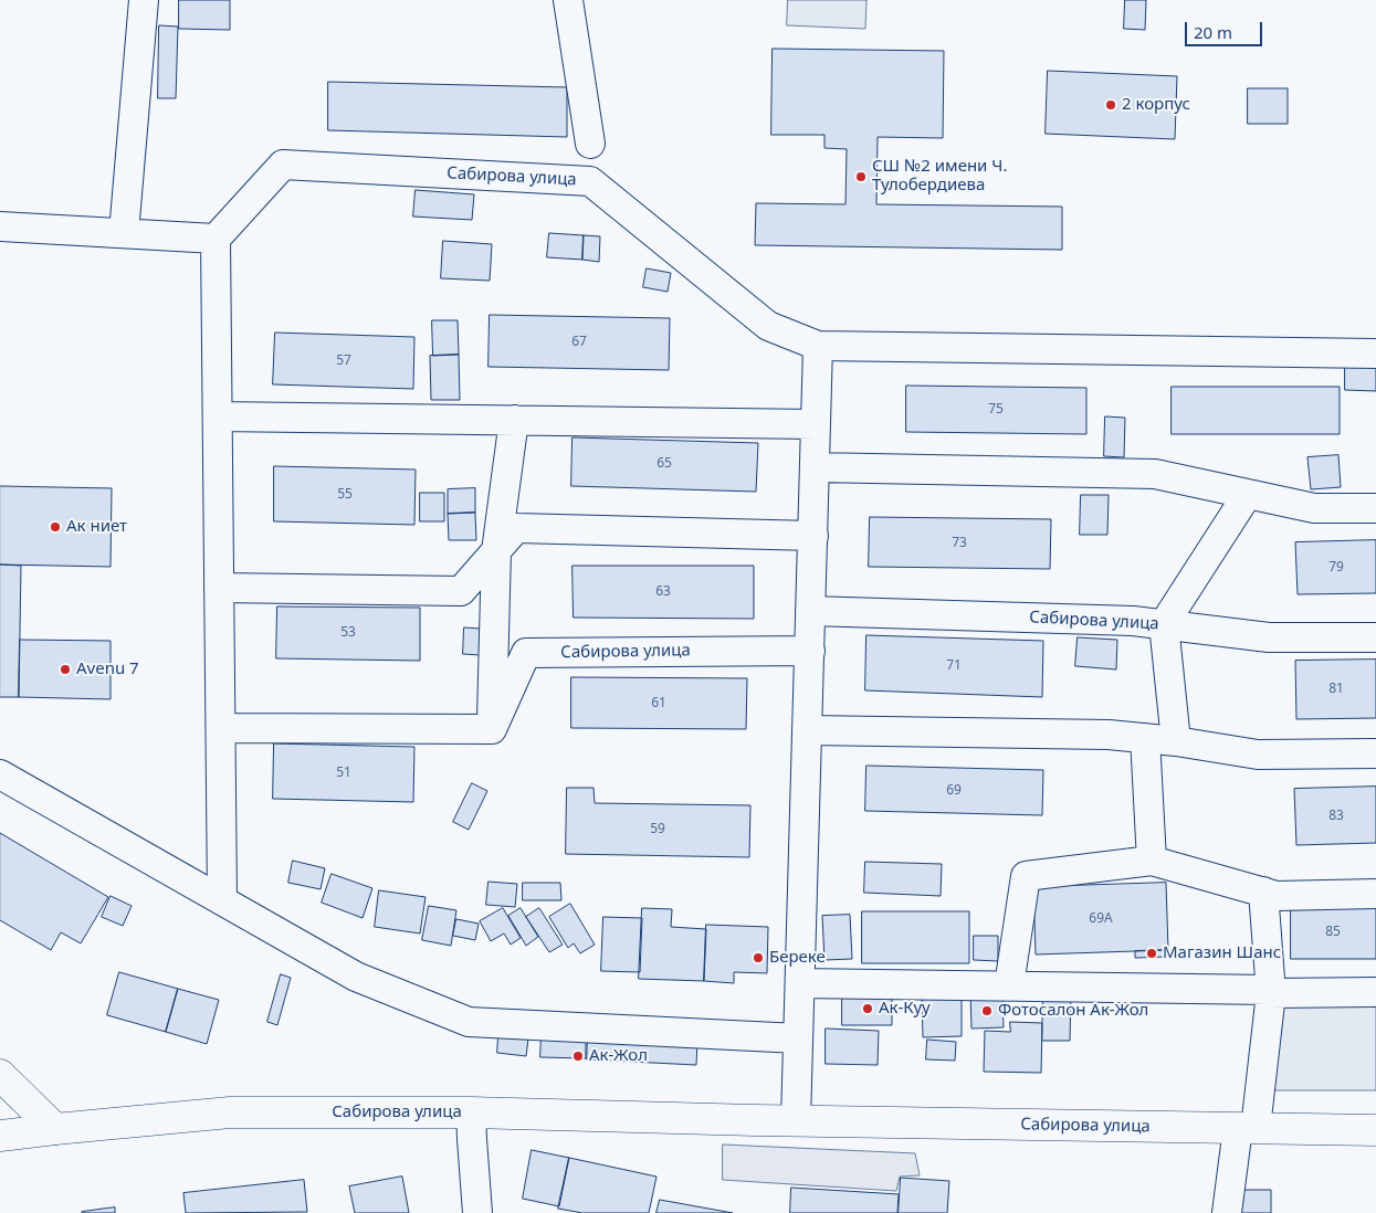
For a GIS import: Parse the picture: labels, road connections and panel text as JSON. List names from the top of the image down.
{
  "streets": {
    "main road": ["Сабирова улица"]
  },
  "places": [
    "2 корпус",
    "СШ №2 имени Ч. Тулобердиева",
    "Ак ниет",
    "Avenu 7",
    "Магазин Шанс",
    "Береке",
    "Ак-Куу",
    "Фотосалон Ак-Жол",
    "Ак-Жол"
  ],
  "house_numbers": [
    "67",
    "57",
    "75",
    "65",
    "55",
    "73",
    "79",
    "63",
    "53",
    "71",
    "81",
    "61",
    "51",
    "69",
    "83",
    "59",
    "69А",
    "85"
  ],
  "scale_bar": "20 m"
}
